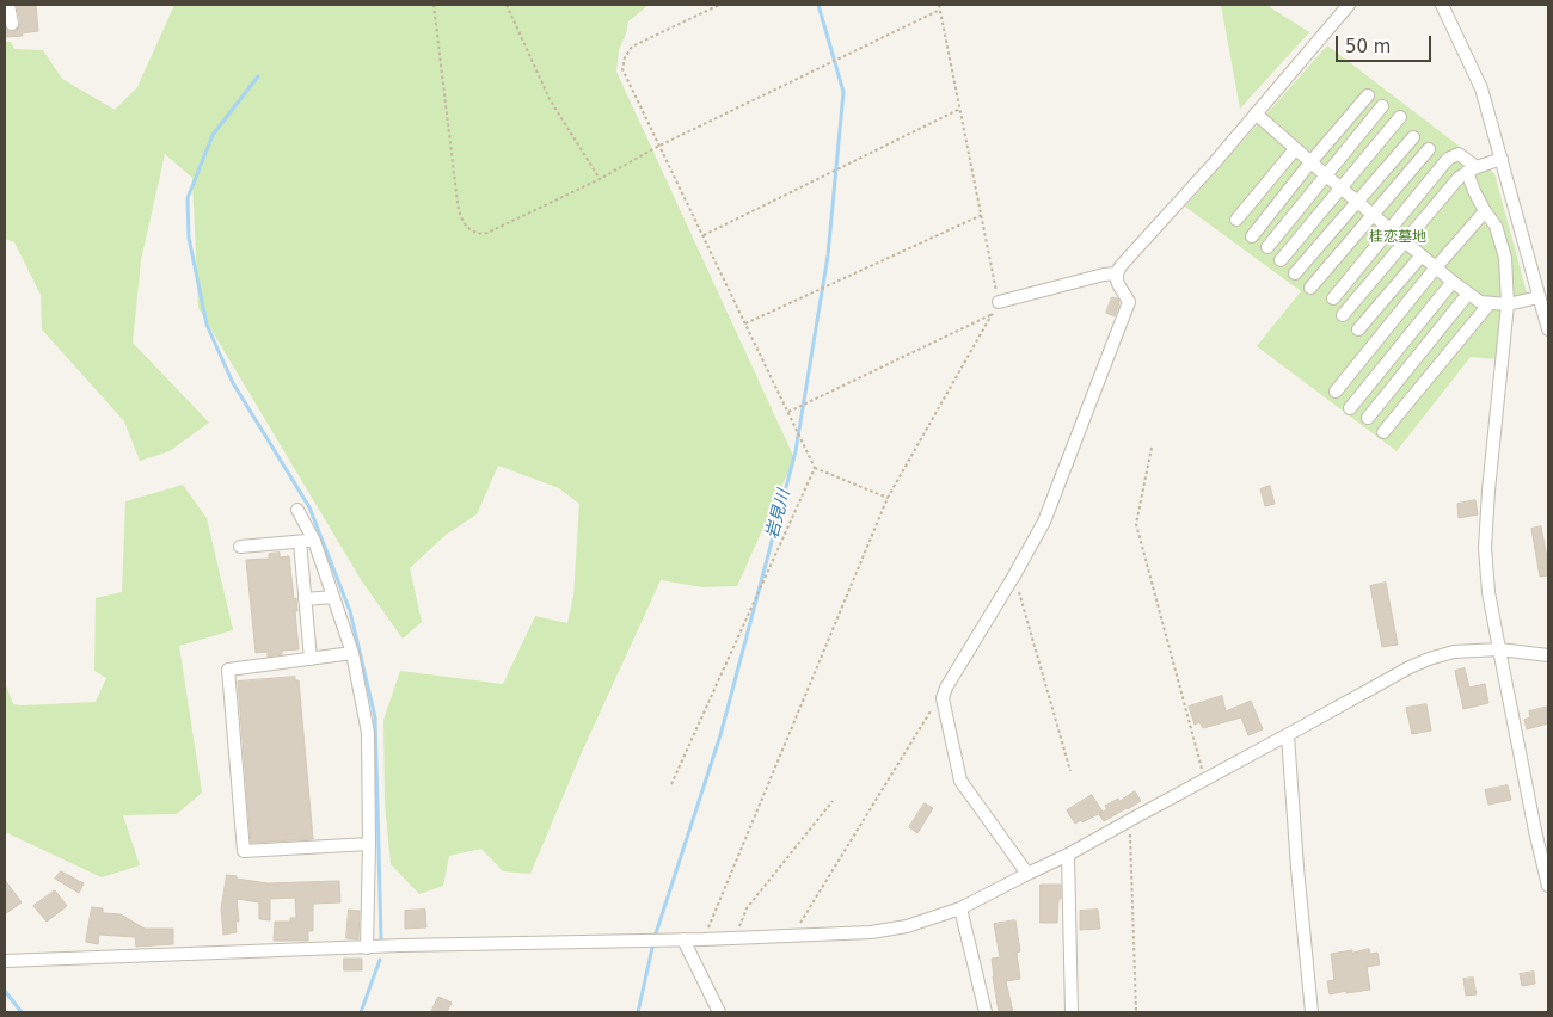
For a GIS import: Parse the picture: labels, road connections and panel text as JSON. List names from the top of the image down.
{
  "water": ["岩見川"],
  "parks": ["桂恋墓地"],
  "scale_bar": "50 m"
}
